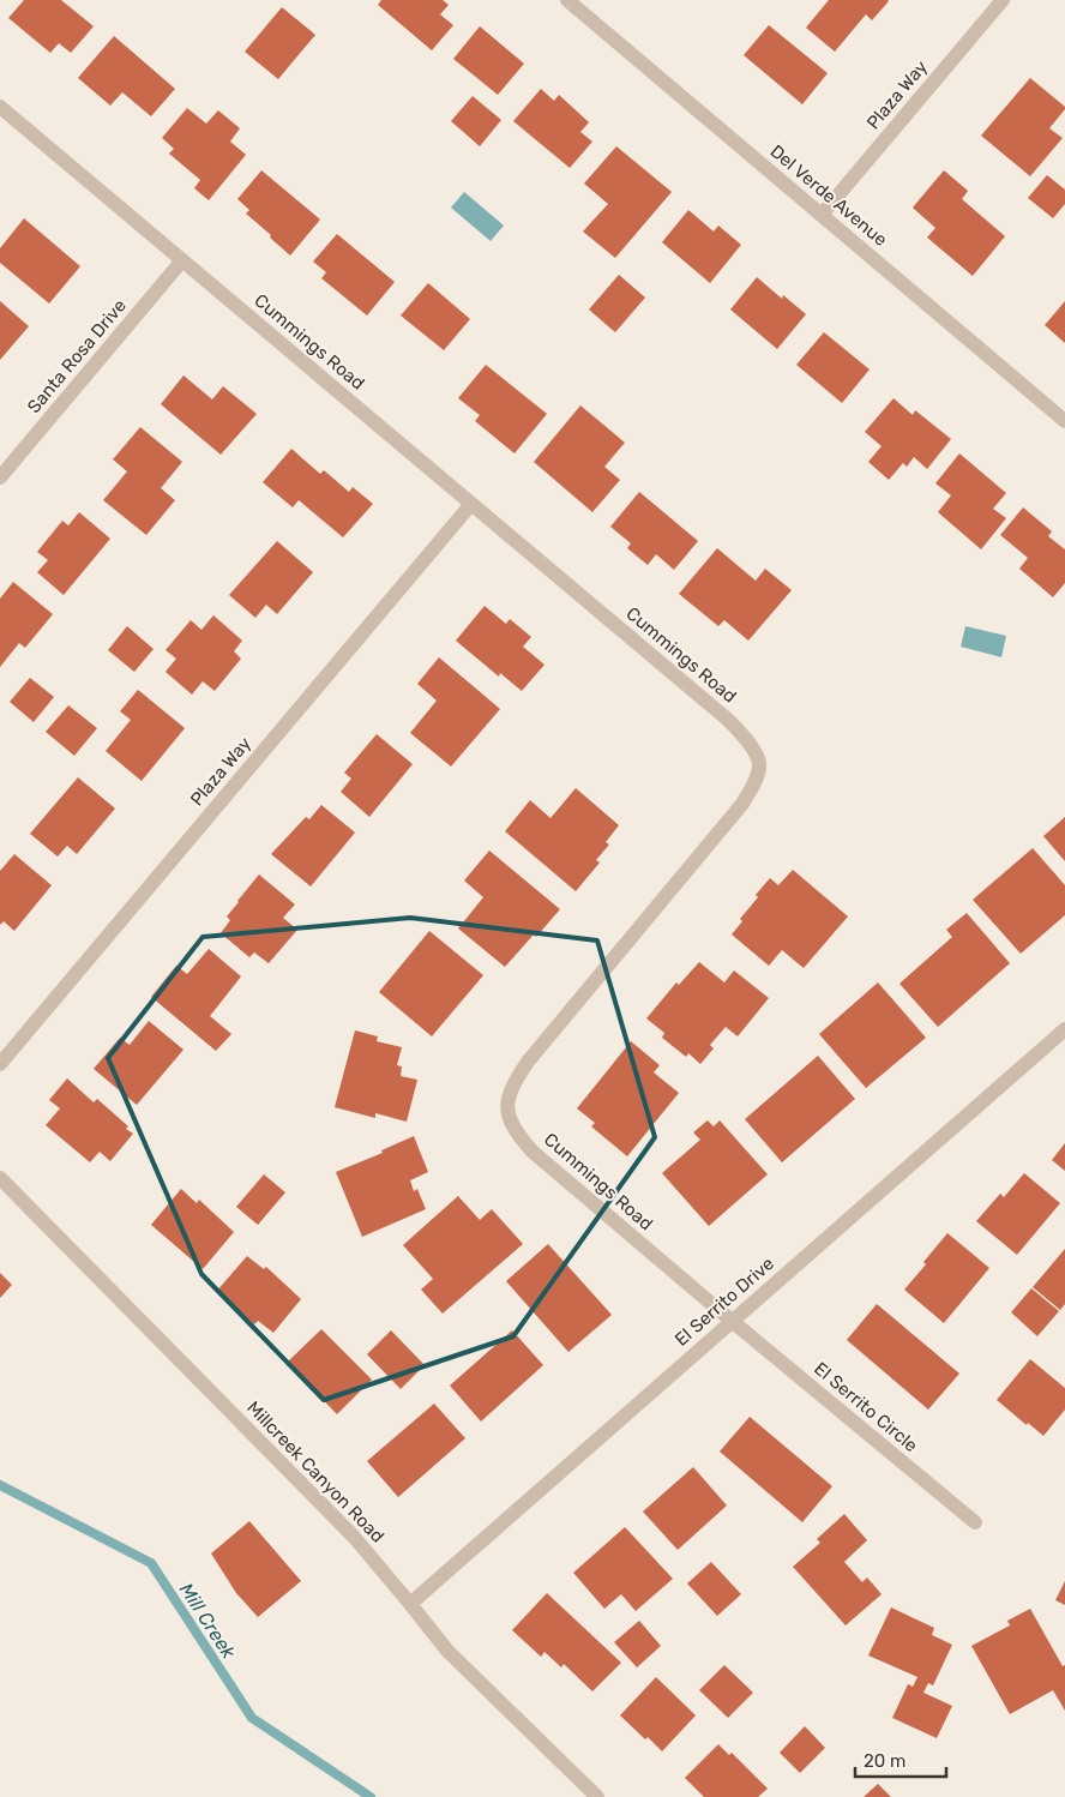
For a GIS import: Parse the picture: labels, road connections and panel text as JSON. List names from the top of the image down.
{
  "streets": {
    "street": [
      "Plaza Way",
      "Del Verde Avenue",
      "Cummings Road",
      "Santa Rosa Drive",
      "El Serrito Drive",
      "El Serrito Circle",
      "Millcreek Canyon Road"
    ]
  },
  "crossings": [
    ["Plaza Way", "Del Verde Avenue"],
    ["Plaza Way", "Cummings Road"],
    ["Cummings Road", "Santa Rosa Drive"],
    ["Cummings Road", "El Serrito Drive"],
    ["Cummings Road", "El Serrito Circle"],
    ["El Serrito Drive", "El Serrito Circle"],
    ["El Serrito Drive", "Millcreek Canyon Road"]
  ],
  "water": ["Mill Creek"],
  "scale_bar": "20 m"
}
